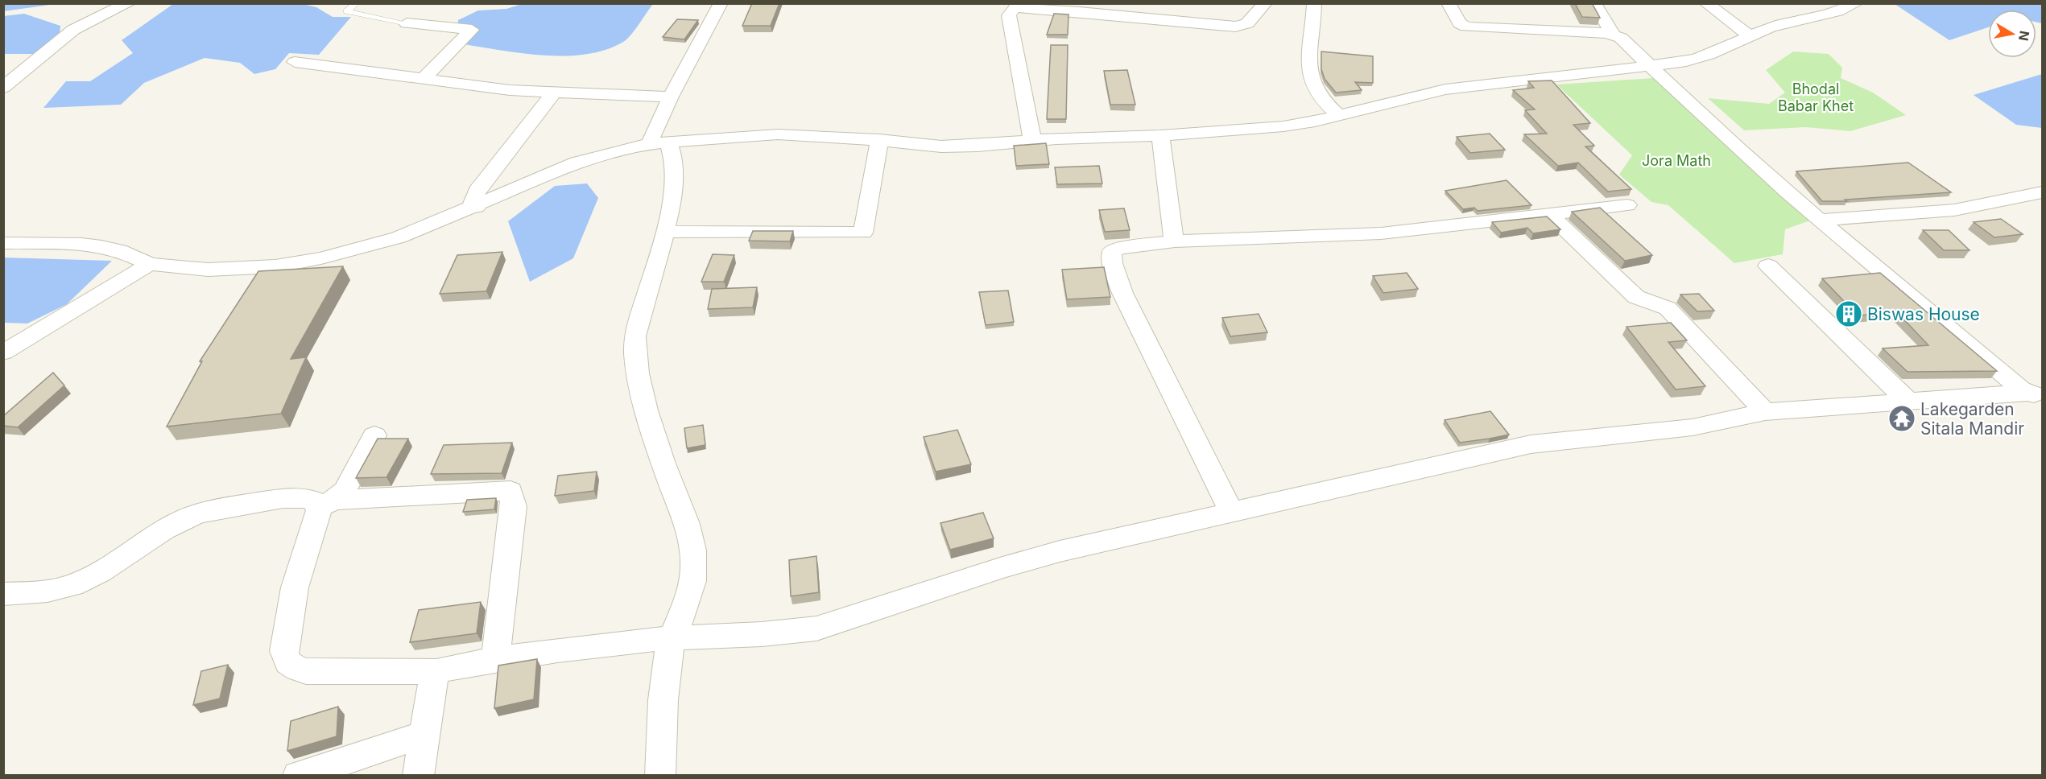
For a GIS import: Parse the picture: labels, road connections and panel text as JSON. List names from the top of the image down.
{
  "parks": ["Bhodal Babar Khet", "Jora Math"],
  "places": {
    "building": ["Biswas House"],
    "temple": ["Lakegarden Sitala Mandir"]
  },
  "north": "right"
}
